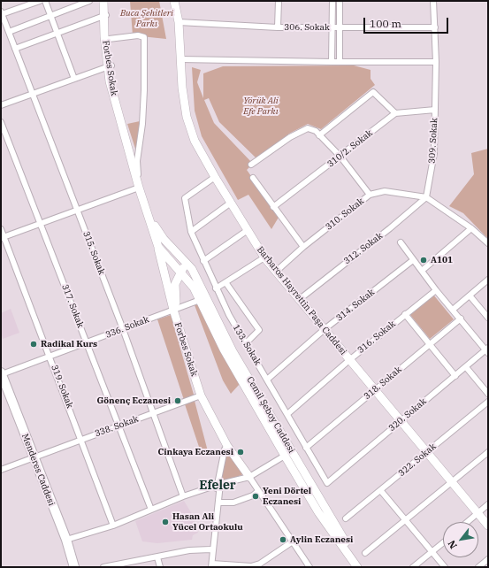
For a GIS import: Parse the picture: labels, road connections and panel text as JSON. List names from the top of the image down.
{
  "streets": {
    "main road": [
      "Forbes Sokak",
      "Barbaros Hayrettin Paşa Caddesi",
      "Cemil Şeboy Caddesi",
      "Menderes Caddesi"
    ],
    "street": [
      "306. Sokak",
      "309. Sokak",
      "310/2. Sokak",
      "310. Sokak",
      "312. Sokak",
      "315. Sokak",
      "314. Sokak",
      "317. Sokak",
      "336. Sokak",
      "316. Sokak",
      "133. Sokak",
      "318. Sokak",
      "319. Sokak",
      "320. Sokak",
      "338. Sokak",
      "322. Sokak"
    ]
  },
  "crossings": [
    ["306. Sokak", "309. Sokak"],
    ["306. Sokak", "Barbaros Hayrettin Paşa Caddesi"],
    ["Forbes Sokak", "336. Sokak"],
    ["Forbes Sokak", "Cemil Şeboy Caddesi"],
    ["Forbes Sokak", "338. Sokak"],
    ["309. Sokak", "310. Sokak"],
    ["309. Sokak", "312. Sokak"],
    ["310. Sokak", "312. Sokak"],
    ["310. Sokak", "Barbaros Hayrettin Paşa Caddesi"],
    ["312. Sokak", "Barbaros Hayrettin Paşa Caddesi"],
    ["315. Sokak", "336. Sokak"],
    ["315. Sokak", "338. Sokak"],
    ["Barbaros Hayrettin Paşa Caddesi", "314. Sokak"],
    ["Barbaros Hayrettin Paşa Caddesi", "316. Sokak"],
    ["Barbaros Hayrettin Paşa Caddesi", "133. Sokak"],
    ["Barbaros Hayrettin Paşa Caddesi", "318. Sokak"],
    ["Barbaros Hayrettin Paşa Caddesi", "320. Sokak"],
    ["Barbaros Hayrettin Paşa Caddesi", "322. Sokak"],
    ["314. Sokak", "133. Sokak"],
    ["317. Sokak", "336. Sokak"],
    ["317. Sokak", "338. Sokak"],
    ["336. Sokak", "319. Sokak"],
    ["336. Sokak", "Cemil Şeboy Caddesi"],
    ["336. Sokak", "Menderes Caddesi"],
    ["316. Sokak", "133. Sokak"],
    ["133. Sokak", "318. Sokak"],
    ["133. Sokak", "320. Sokak"],
    ["319. Sokak", "338. Sokak"],
    ["338. Sokak", "Menderes Caddesi"]
  ],
  "districts": ["Efeler"],
  "parks": ["Buca Şehitleri Parkı", "Yörük Ali Efe Parkı"],
  "places": [
    "A101",
    "Radikal Kurs",
    "Gönenç Eczanesi",
    "Cinkaya Eczanesi",
    "Yeni Dörtel Eczanesi",
    "Hasan Ali Yücel Ortaokulu",
    "Aylin Eczanesi"
  ],
  "scale_bar": "100 m",
  "north": "bottom left"
}
